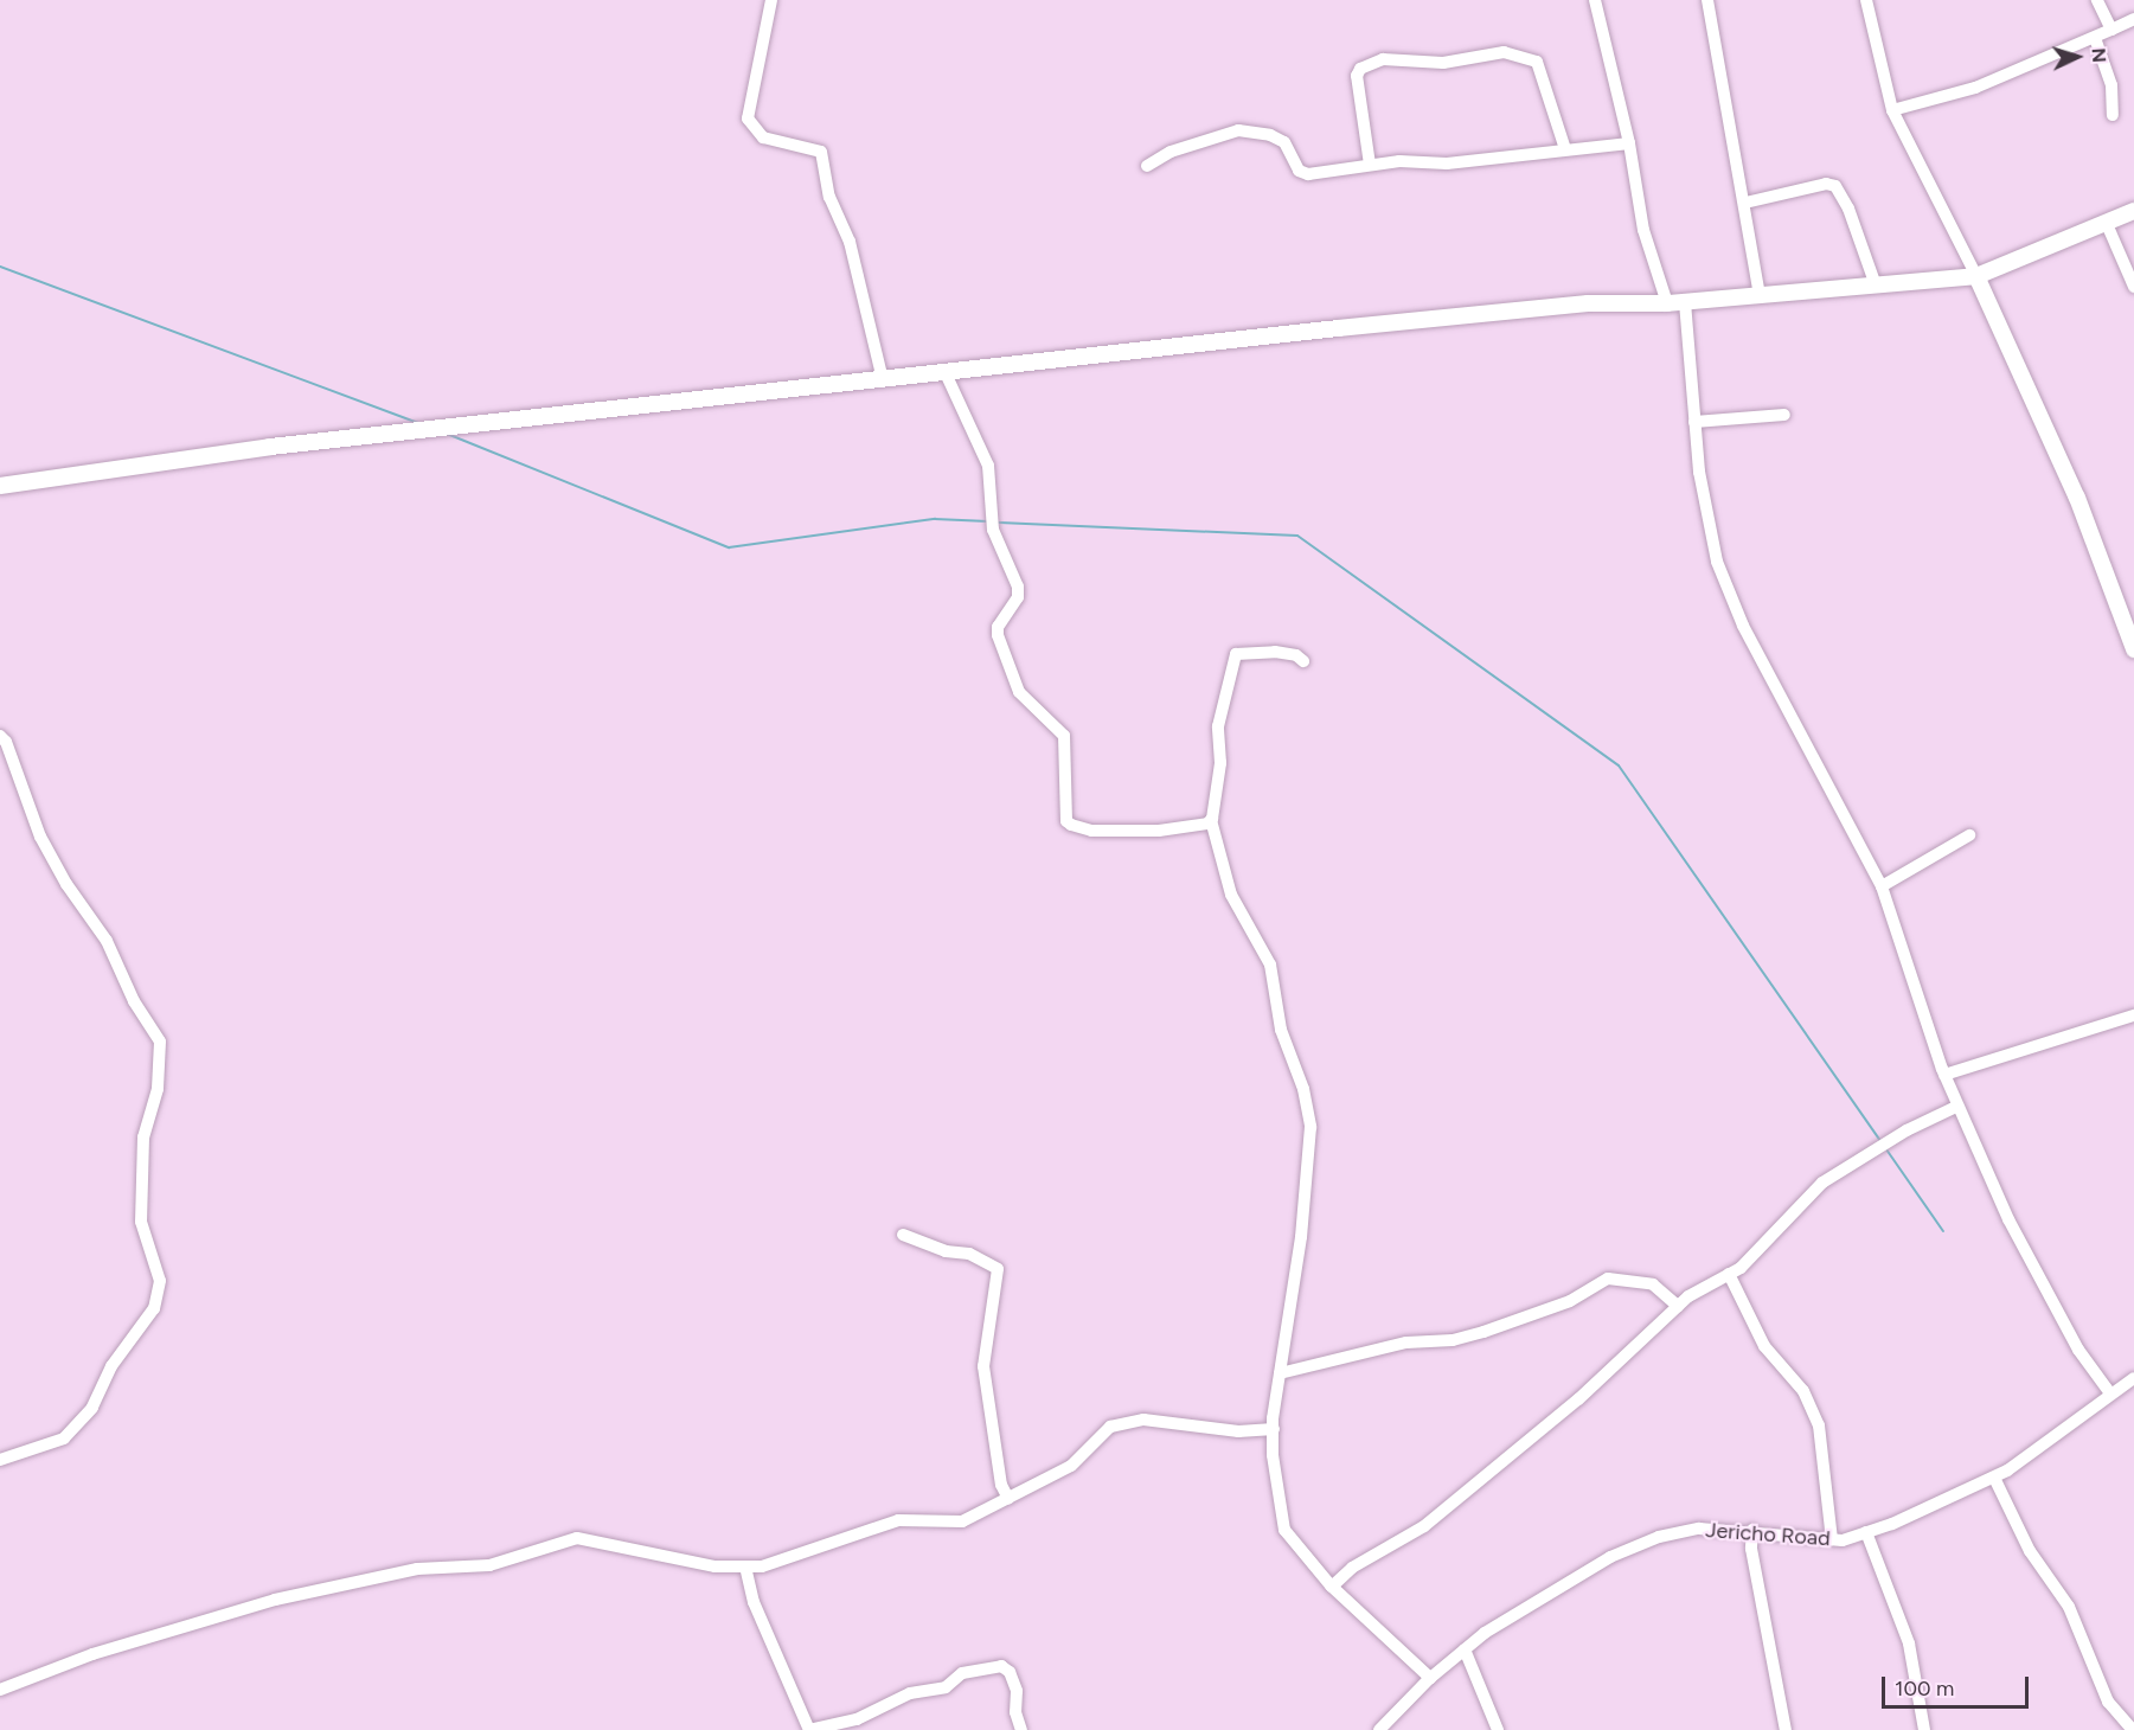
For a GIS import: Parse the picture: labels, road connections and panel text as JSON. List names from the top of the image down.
{
  "streets": {
    "street": ["Jericho Road"]
  },
  "scale_bar": "100 m",
  "north": "right"
}
